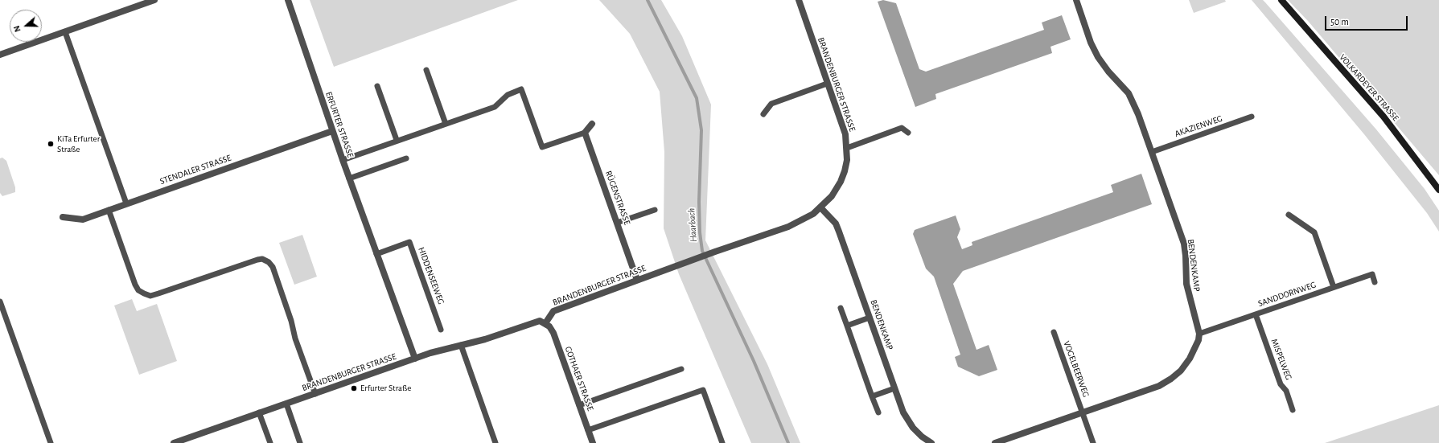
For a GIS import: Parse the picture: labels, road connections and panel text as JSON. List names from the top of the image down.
{
  "streets": {
    "main road": ["VOLKARDEYER STRASSE"],
    "street": [
      "BRANDENBURGER STRASSE",
      "ERFURTER STRASSE",
      "STENDALER STRASSE",
      "RÜGENSTRASSE",
      "BENDENKAMP",
      "GOTHAER STRASSE"
    ],
    "lane": [
      "AKAZIENWEG",
      "HIDDENSEEWEG",
      "SANDDORNWEG",
      "MISPELWEG",
      "VOGELBEERWEG"
    ]
  },
  "crossings": [
    ["BRANDENBURGER STRASSE", "ERFURTER STRASSE"],
    ["BRANDENBURGER STRASSE", "RÜGENSTRASSE"],
    ["BRANDENBURGER STRASSE", "BENDENKAMP"],
    ["BRANDENBURGER STRASSE", "GOTHAER STRASSE"],
    ["ERFURTER STRASSE", "STENDALER STRASSE"],
    ["ERFURTER STRASSE", "HIDDENSEEWEG"],
    ["AKAZIENWEG", "BENDENKAMP"],
    ["BENDENKAMP", "SANDDORNWEG"],
    ["SANDDORNWEG", "MISPELWEG"]
  ],
  "water": ["Haarbach"],
  "places": ["KiTa Erfurter Straße", "Erfurter Straße"],
  "scale_bar": "50 m",
  "north": "left"
}
